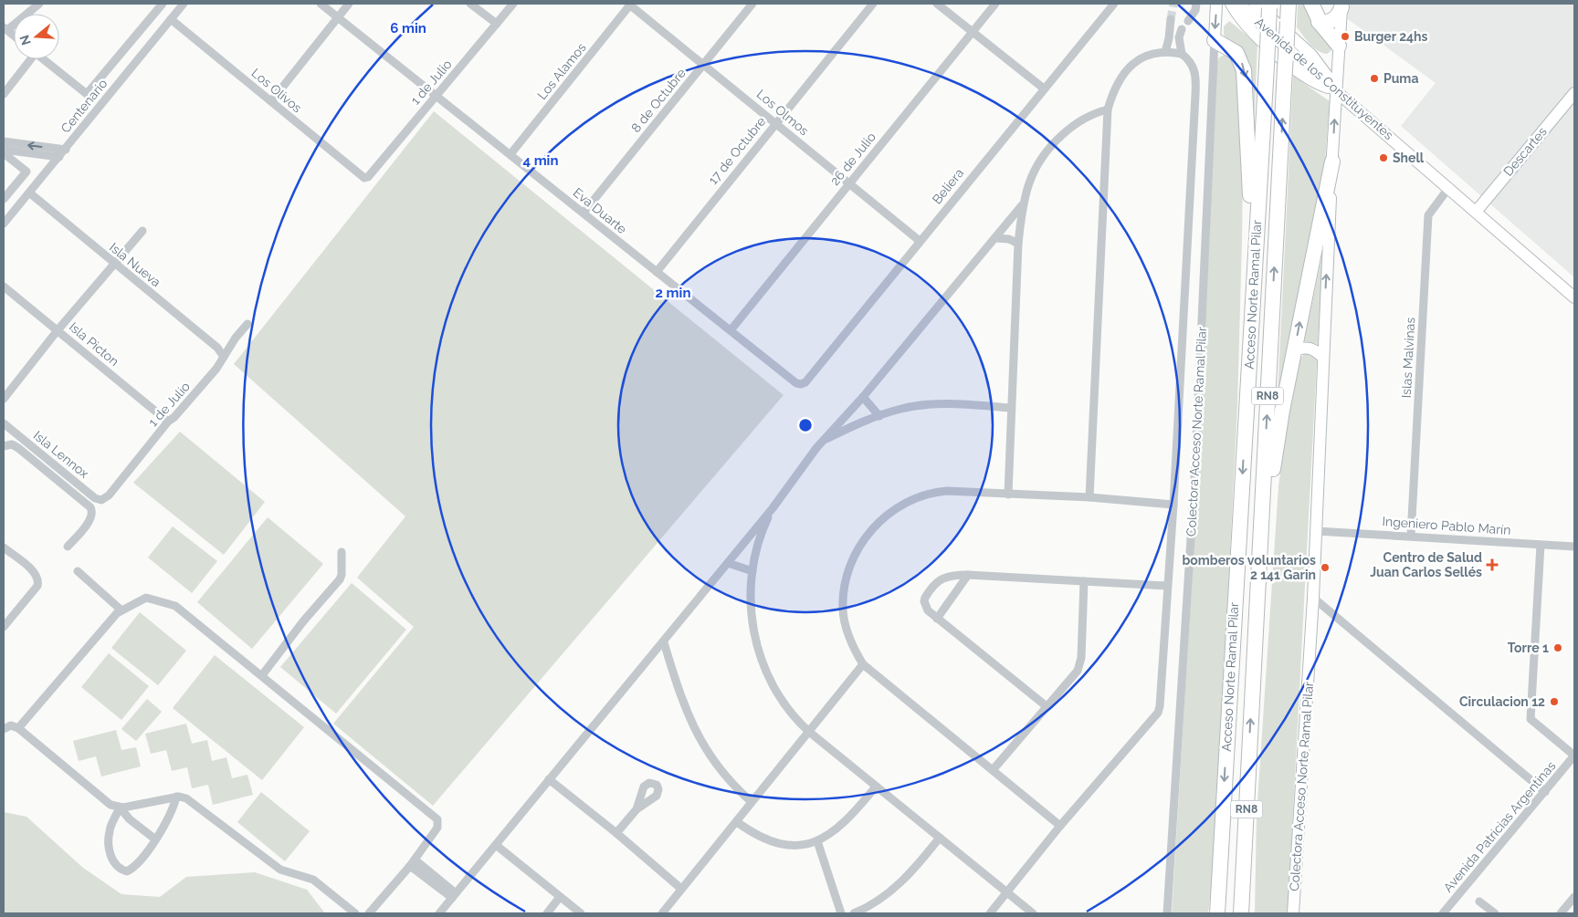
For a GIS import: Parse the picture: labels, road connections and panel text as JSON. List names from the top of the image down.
{
  "streets": {
    "highway": ["Acceso Norte Ramal Pilar", "RN8"],
    "street": [
      "Los Alamos",
      "Avenida de los Constituyentes",
      "1 de Julio",
      "Los Olivos",
      "8 de Octubre",
      "Centenario",
      "Los Olmos",
      "17 de Octubre",
      "Descartes",
      "26 de Julio",
      "Beliera",
      "Eva Duarte",
      "Isla Nueva",
      "Isla Picton",
      "Islas Malvinas",
      "Colectora Acceso Norte Ramal Pilar",
      "Isla Lennox",
      "Ingeniero Pablo Marín",
      "Avenida Patricias Argentinas"
    ]
  },
  "crossings": [
    ["Los Alamos", "Los Olmos"],
    ["Los Alamos", "Eva Duarte"],
    ["Avenida de los Constituyentes", "Descartes"],
    ["Avenida de los Constituyentes", "Islas Malvinas"],
    ["Avenida de los Constituyentes", "Colectora Acceso Norte Ramal Pilar"],
    ["1 de Julio", "Los Olivos"],
    ["1 de Julio", "Eva Duarte"],
    ["1 de Julio", "Isla Nueva"],
    ["1 de Julio", "Isla Picton"],
    ["1 de Julio", "Isla Lennox"],
    ["Los Olivos", "Centenario"],
    ["8 de Octubre", "Los Olmos"],
    ["8 de Octubre", "Eva Duarte"],
    ["Centenario", "Isla Nueva"],
    ["Los Olmos", "17 de Octubre"],
    ["Los Olmos", "26 de Julio"],
    ["Los Olmos", "Beliera"],
    ["17 de Octubre", "Eva Duarte"],
    ["26 de Julio", "Eva Duarte"],
    ["Beliera", "Eva Duarte"],
    ["Islas Malvinas", "Ingeniero Pablo Marín"],
    ["Colectora Acceso Norte Ramal Pilar", "Ingeniero Pablo Marín"]
  ],
  "places": {
    "other": [
      "Burger 24hs",
      "Puma",
      "Shell",
      "bomberos voluntarios 2 141 Garin",
      "Torre 1",
      "Circulacion 12"
    ],
    "health": ["Centro de Salud Juan Carlos Sellés"]
  },
  "north": "left",
  "rings": ["6 min", "4 min", "2 min"]
}
